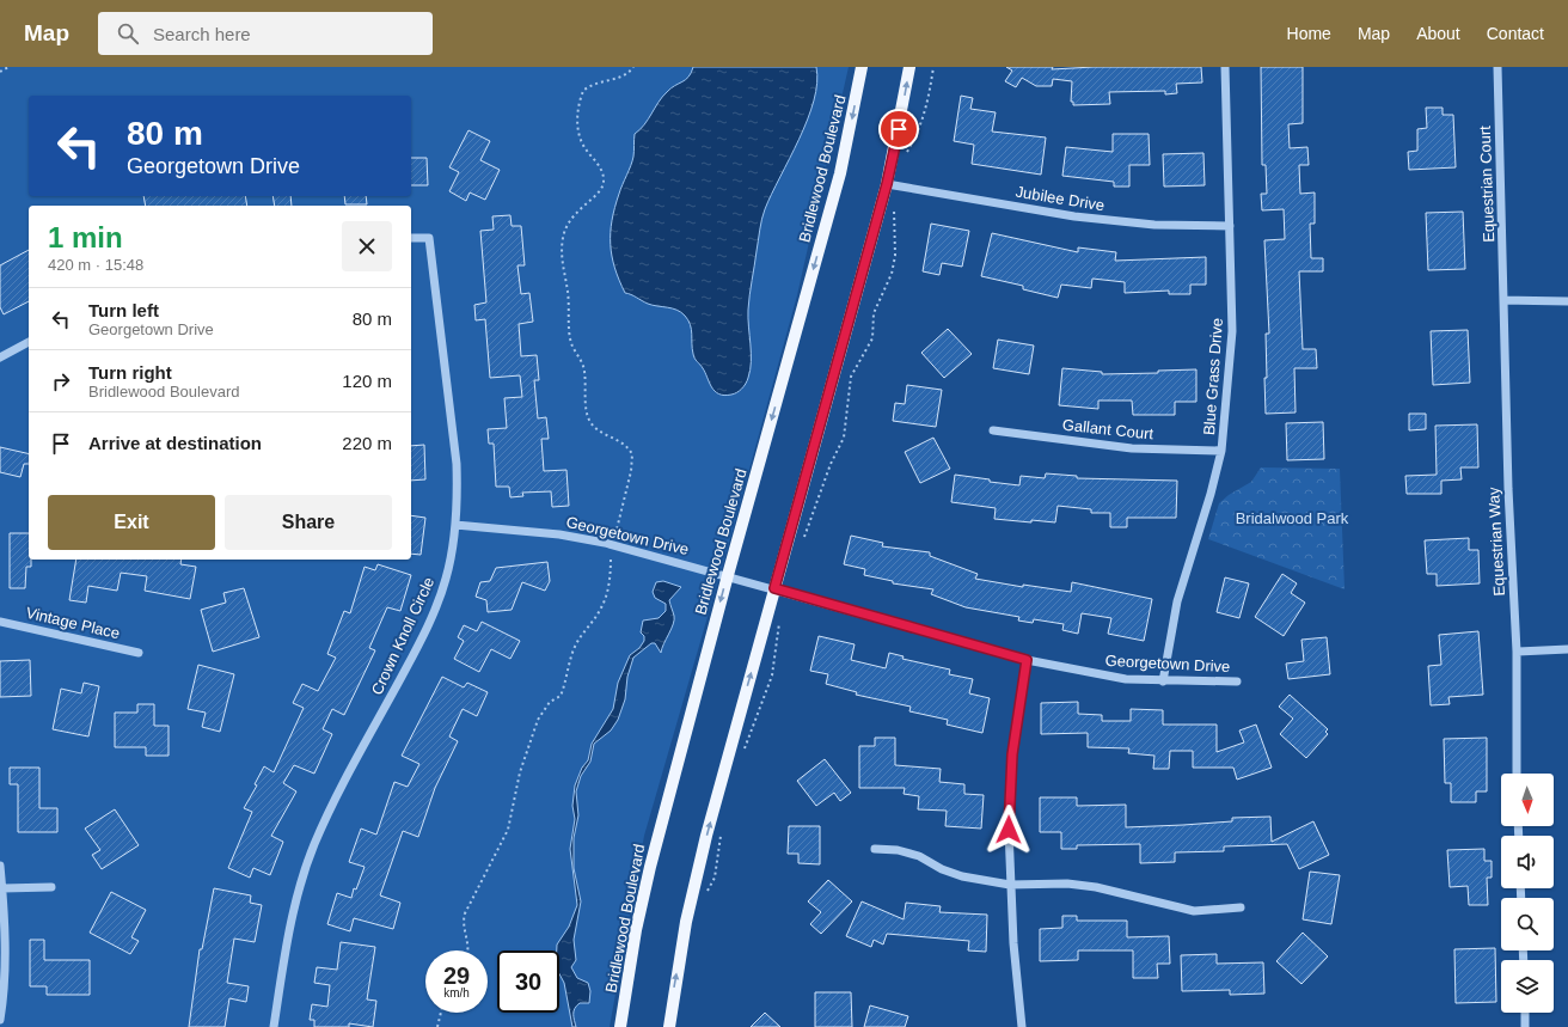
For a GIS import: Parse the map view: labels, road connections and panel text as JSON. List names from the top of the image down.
{
  "streets": {
    "main road": ["Bridlewood Boulevard"],
    "street": [
      "Equestrian Court",
      "Jubilee Drive",
      "Blue Grass Drive",
      "Gallant Court",
      "Georgetown Drive",
      "Equestrian Way",
      "Vintage Place",
      "Crown Knoll Circle"
    ]
  },
  "crossings": [
    ["Bridlewood Boulevard", "Georgetown Drive"],
    ["Equestrian Court", "Equestrian Way"],
    ["Jubilee Drive", "Blue Grass Drive"],
    ["Blue Grass Drive", "Gallant Court"],
    ["Blue Grass Drive", "Georgetown Drive"],
    ["Georgetown Drive", "Crown Knoll Circle"]
  ],
  "parks": ["Bridalwood Park"],
  "north": "bottom",
  "page": {
    "header": "Map",
    "search": "Search here",
    "nav": [
      "Home",
      "Map",
      "About",
      "Contact"
    ],
    "turn": ["80 m", "Georgetown Drive"],
    "heading": ["1 min", "420 m · 15:48"],
    "list": [
      {
        "name": "Turn left",
        "note": "Georgetown Drive",
        "value": "80 m"
      },
      {
        "name": "Turn right",
        "note": "Bridlewood Boulevard",
        "value": "120 m"
      },
      {
        "name": "Arrive at destination",
        "value": "220 m"
      }
    ],
    "buttons": ["Exit", "Share"],
    "speed": "29 km/h",
    "limit": "30"
  }
}
